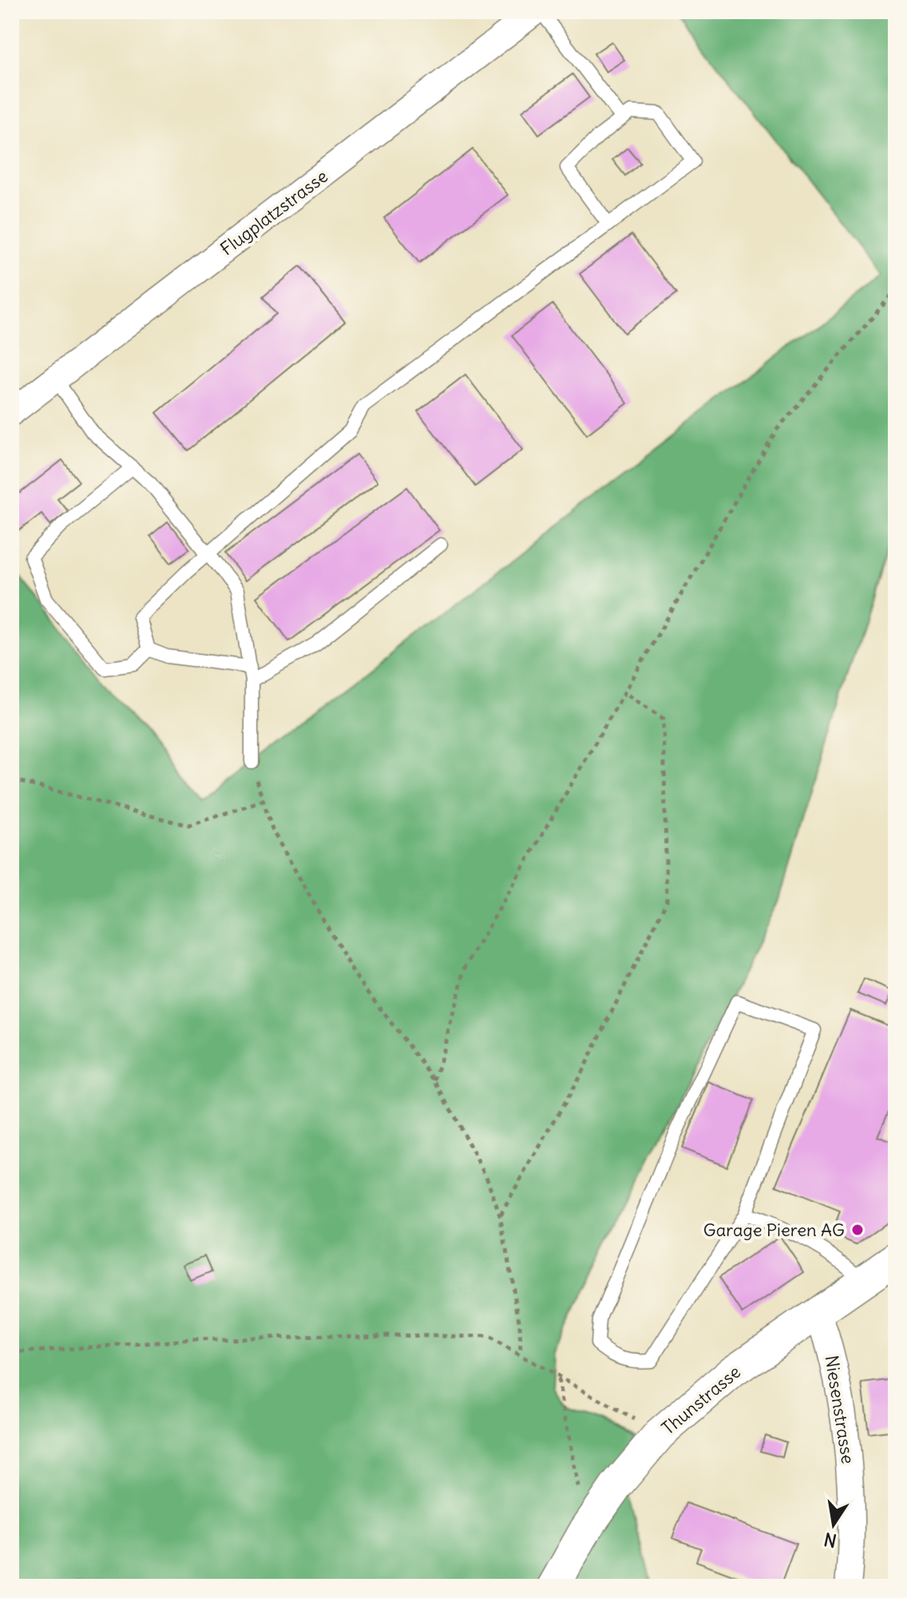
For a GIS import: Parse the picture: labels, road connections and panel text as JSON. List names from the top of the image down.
{
  "streets": {
    "street": ["Flugplatzstrasse", "Thunstrasse", "Niesenstrasse"]
  },
  "crossings": [
    ["Thunstrasse", "Niesenstrasse"]
  ],
  "places": ["Garage Pieren AG"],
  "north": "bottom"
}
